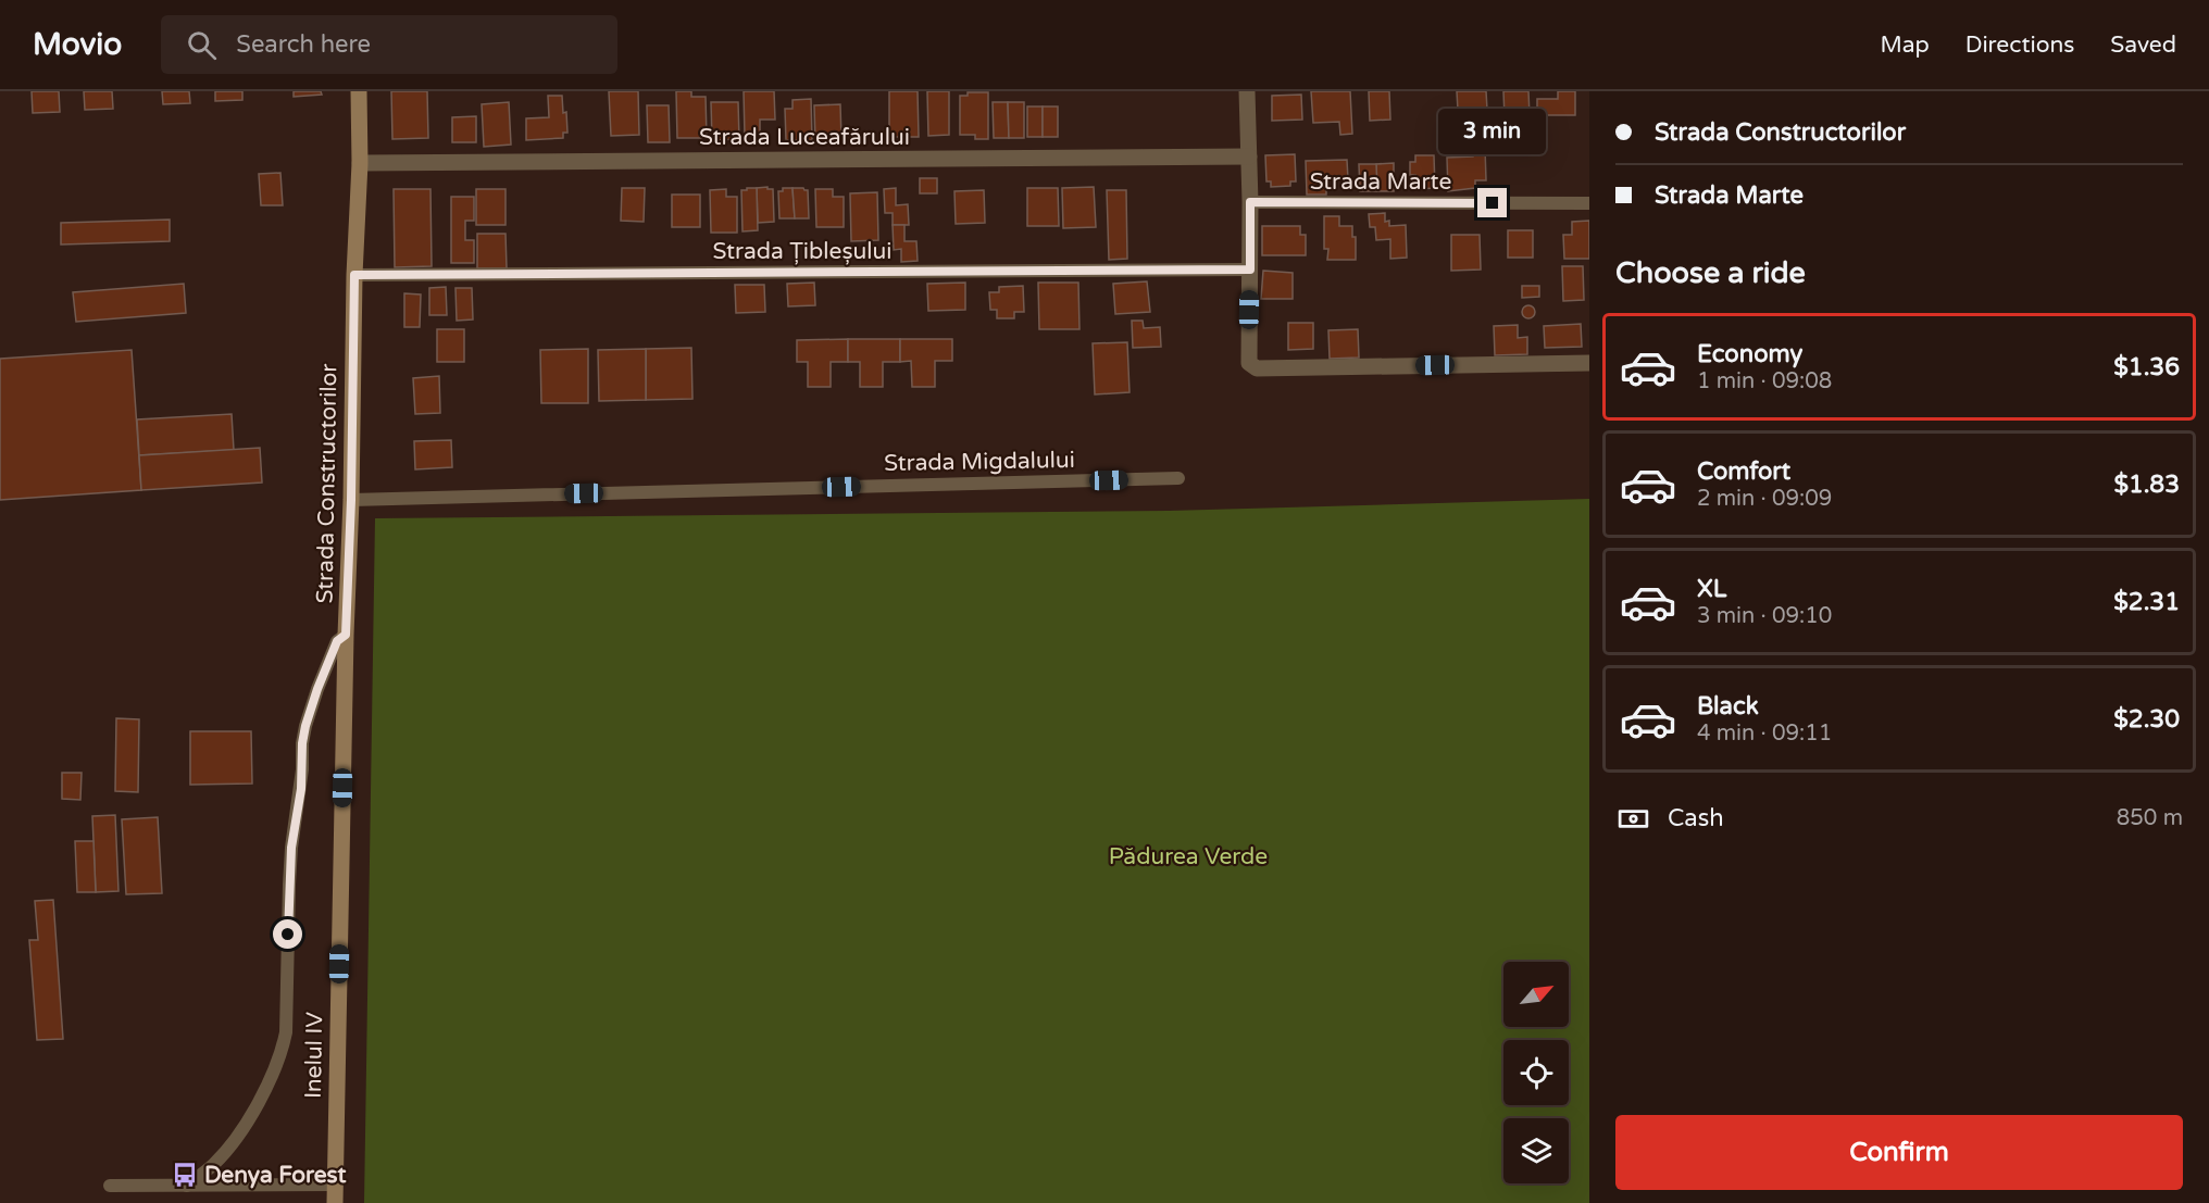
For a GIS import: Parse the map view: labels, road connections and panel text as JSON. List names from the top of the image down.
{
  "streets": {
    "main road": ["Strada Constructorilor", "Inelul IV"],
    "street": [
      "Strada Luceafărului",
      "Strada Marte",
      "Strada Țibleșului",
      "Strada Migdalului"
    ]
  },
  "crossings": [
    ["Strada Luceafărului", "Strada Constructorilor"],
    ["Strada Țibleșului", "Strada Constructorilor"],
    ["Strada Migdalului", "Strada Constructorilor"],
    ["Strada Constructorilor", "Inelul IV"]
  ],
  "parks": ["Pădurea Verde"],
  "places": {
    "bus stop": ["Denya Forest"]
  },
  "north": "top right",
  "page": {
    "header": "Movio",
    "search": "Search here",
    "nav": ["Map", "Directions", "Saved"],
    "banner": ["Strada Constructorilor", "Strada Marte"],
    "bubble": "3 min",
    "heading": "Choose a ride",
    "list": [
      {
        "name": "Economy",
        "note": "1 min · 09:08",
        "value": "$1.36"
      },
      {
        "name": "Comfort",
        "note": "2 min · 09:09",
        "value": "$1.83"
      },
      {
        "name": "XL",
        "note": "3 min · 09:10",
        "value": "$2.31"
      },
      {
        "name": "Black",
        "note": "4 min · 09:11",
        "value": "$2.30"
      }
    ],
    "pay": ["Cash", "850 m"],
    "buttons": "Confirm"
  }
}
